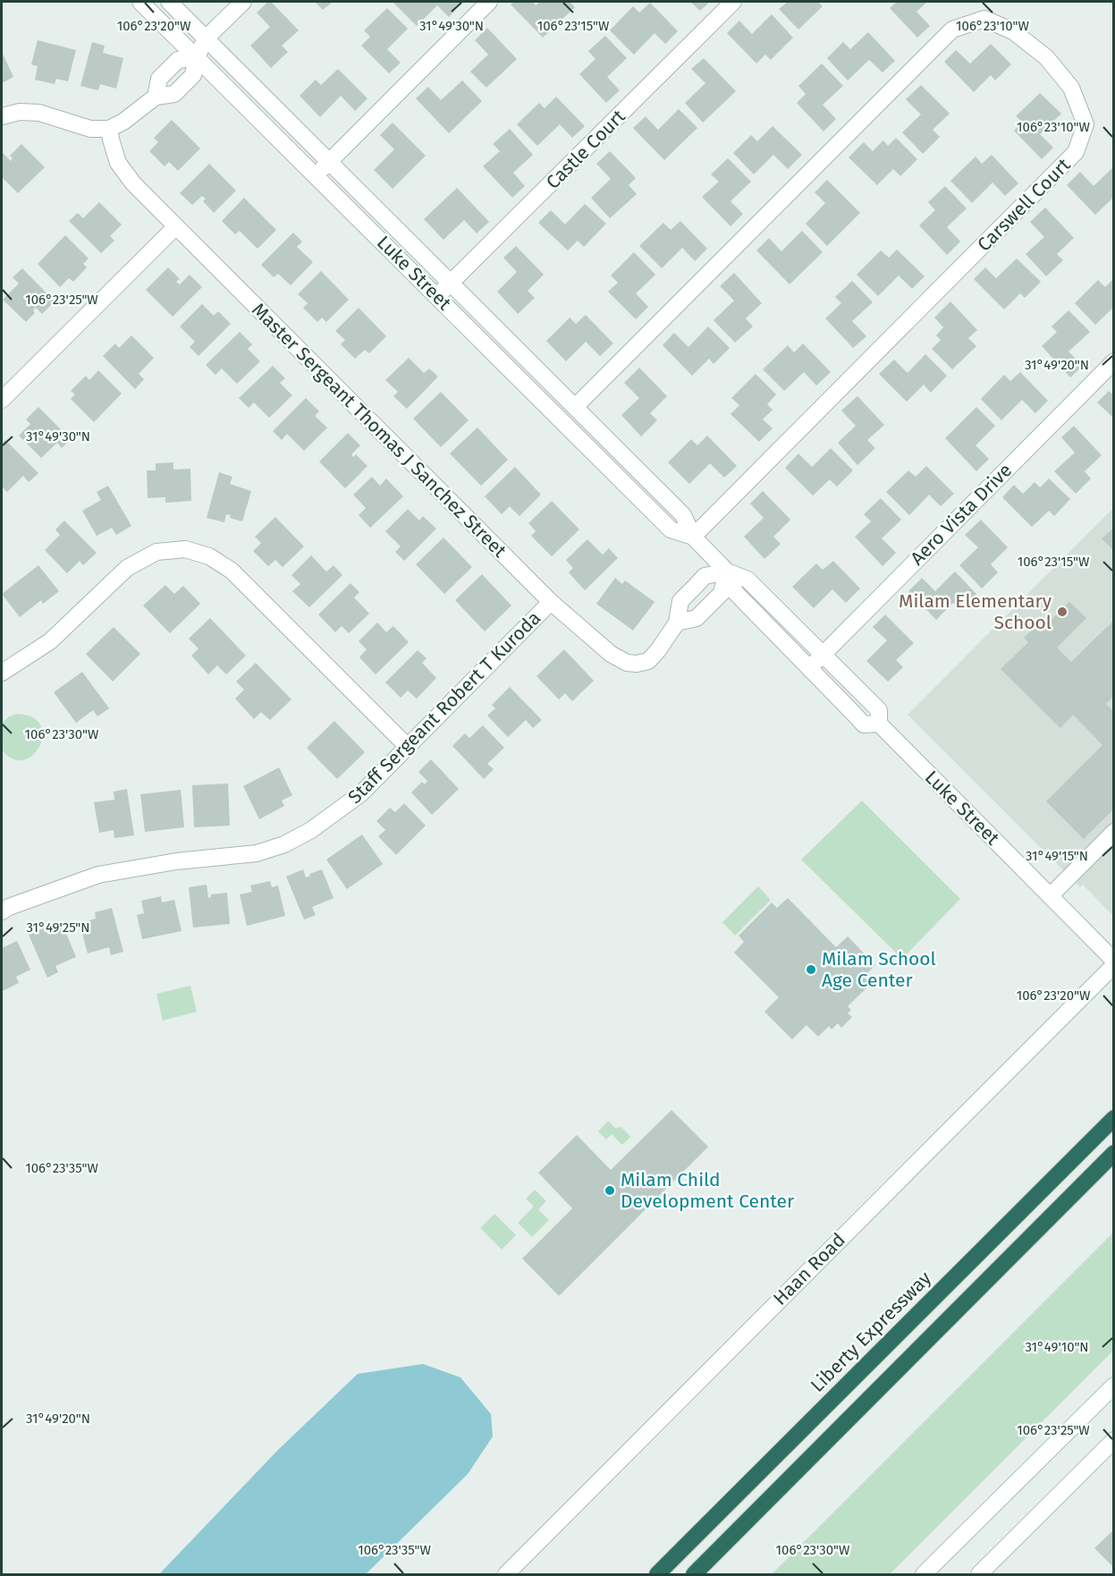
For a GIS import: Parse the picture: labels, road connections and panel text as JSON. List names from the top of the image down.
{
  "streets": {
    "highway": ["Liberty Expressway"],
    "street": [
      "Castle Court",
      "Carswell Court",
      "Luke Street",
      "Master Sergeant Thomas J Sanchez Street",
      "Aero Vista Drive",
      "Staff Sergeant Robert T Kuroda",
      "Haan Road"
    ]
  },
  "crossings": [
    ["Castle Court", "Luke Street"],
    ["Carswell Court", "Luke Street"],
    ["Luke Street", "Master Sergeant Thomas J Sanchez Street"],
    ["Luke Street", "Aero Vista Drive"],
    ["Master Sergeant Thomas J Sanchez Street", "Staff Sergeant Robert T Kuroda"]
  ],
  "places": ["Milam Elementary School", "Milam School Age Center", "Milam Child Development Center"],
  "coordinates": [
    "31°49'30\"N",
    "106°23'20\"W",
    "106°23'15\"W",
    "106°23'10\"W",
    "106°23'25\"W",
    "31°49'20\"N",
    "106°23'30\"W",
    "31°49'15\"N",
    "31°49'25\"N",
    "106°23'35\"W",
    "31°49'10\"N"
  ]
}
